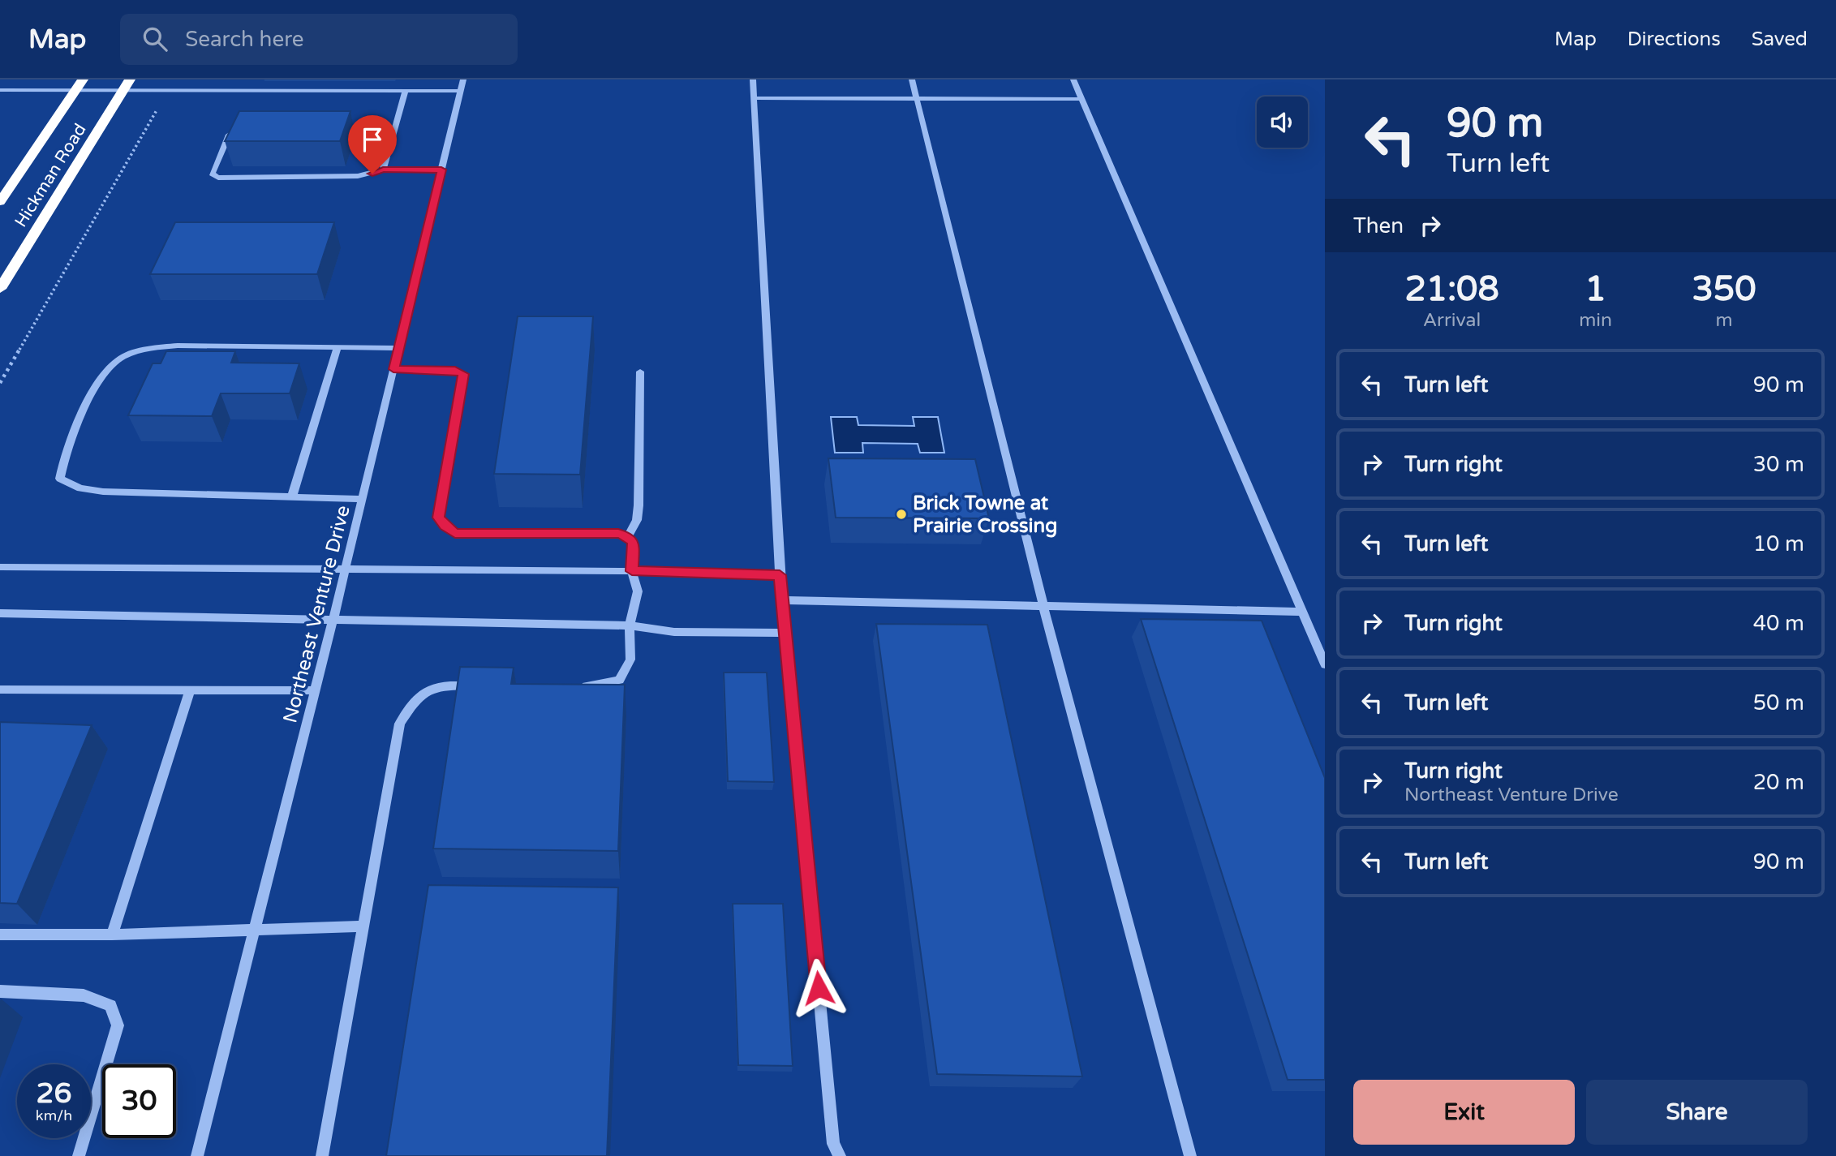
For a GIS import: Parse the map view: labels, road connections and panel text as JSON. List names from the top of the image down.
{
  "streets": {
    "highway": ["Hickman Road"],
    "street": ["Northeast Venture Drive"]
  },
  "places": ["Brick Towne at Prairie Crossing"],
  "page": {
    "header": "Map",
    "search": "Search here",
    "nav": ["Map", "Directions", "Saved"],
    "turn": ["90 m", "Turn left"],
    "then": "Then",
    "eta": [
      "21:08",
      "Arrival",
      "1",
      "min",
      "350",
      "m"
    ],
    "list": [
      {
        "name": "Turn left",
        "value": "90 m"
      },
      {
        "name": "Turn right",
        "value": "30 m"
      },
      {
        "name": "Turn left",
        "value": "10 m"
      },
      {
        "name": "Turn right",
        "value": "40 m"
      },
      {
        "name": "Turn left",
        "value": "50 m"
      },
      {
        "name": "Turn right",
        "note": "Northeast Venture Drive",
        "value": "20 m"
      },
      {
        "name": "Turn left",
        "value": "90 m"
      }
    ],
    "speed": "26 km/h",
    "limit": "30",
    "buttons": ["Exit", "Share"]
  }
}
